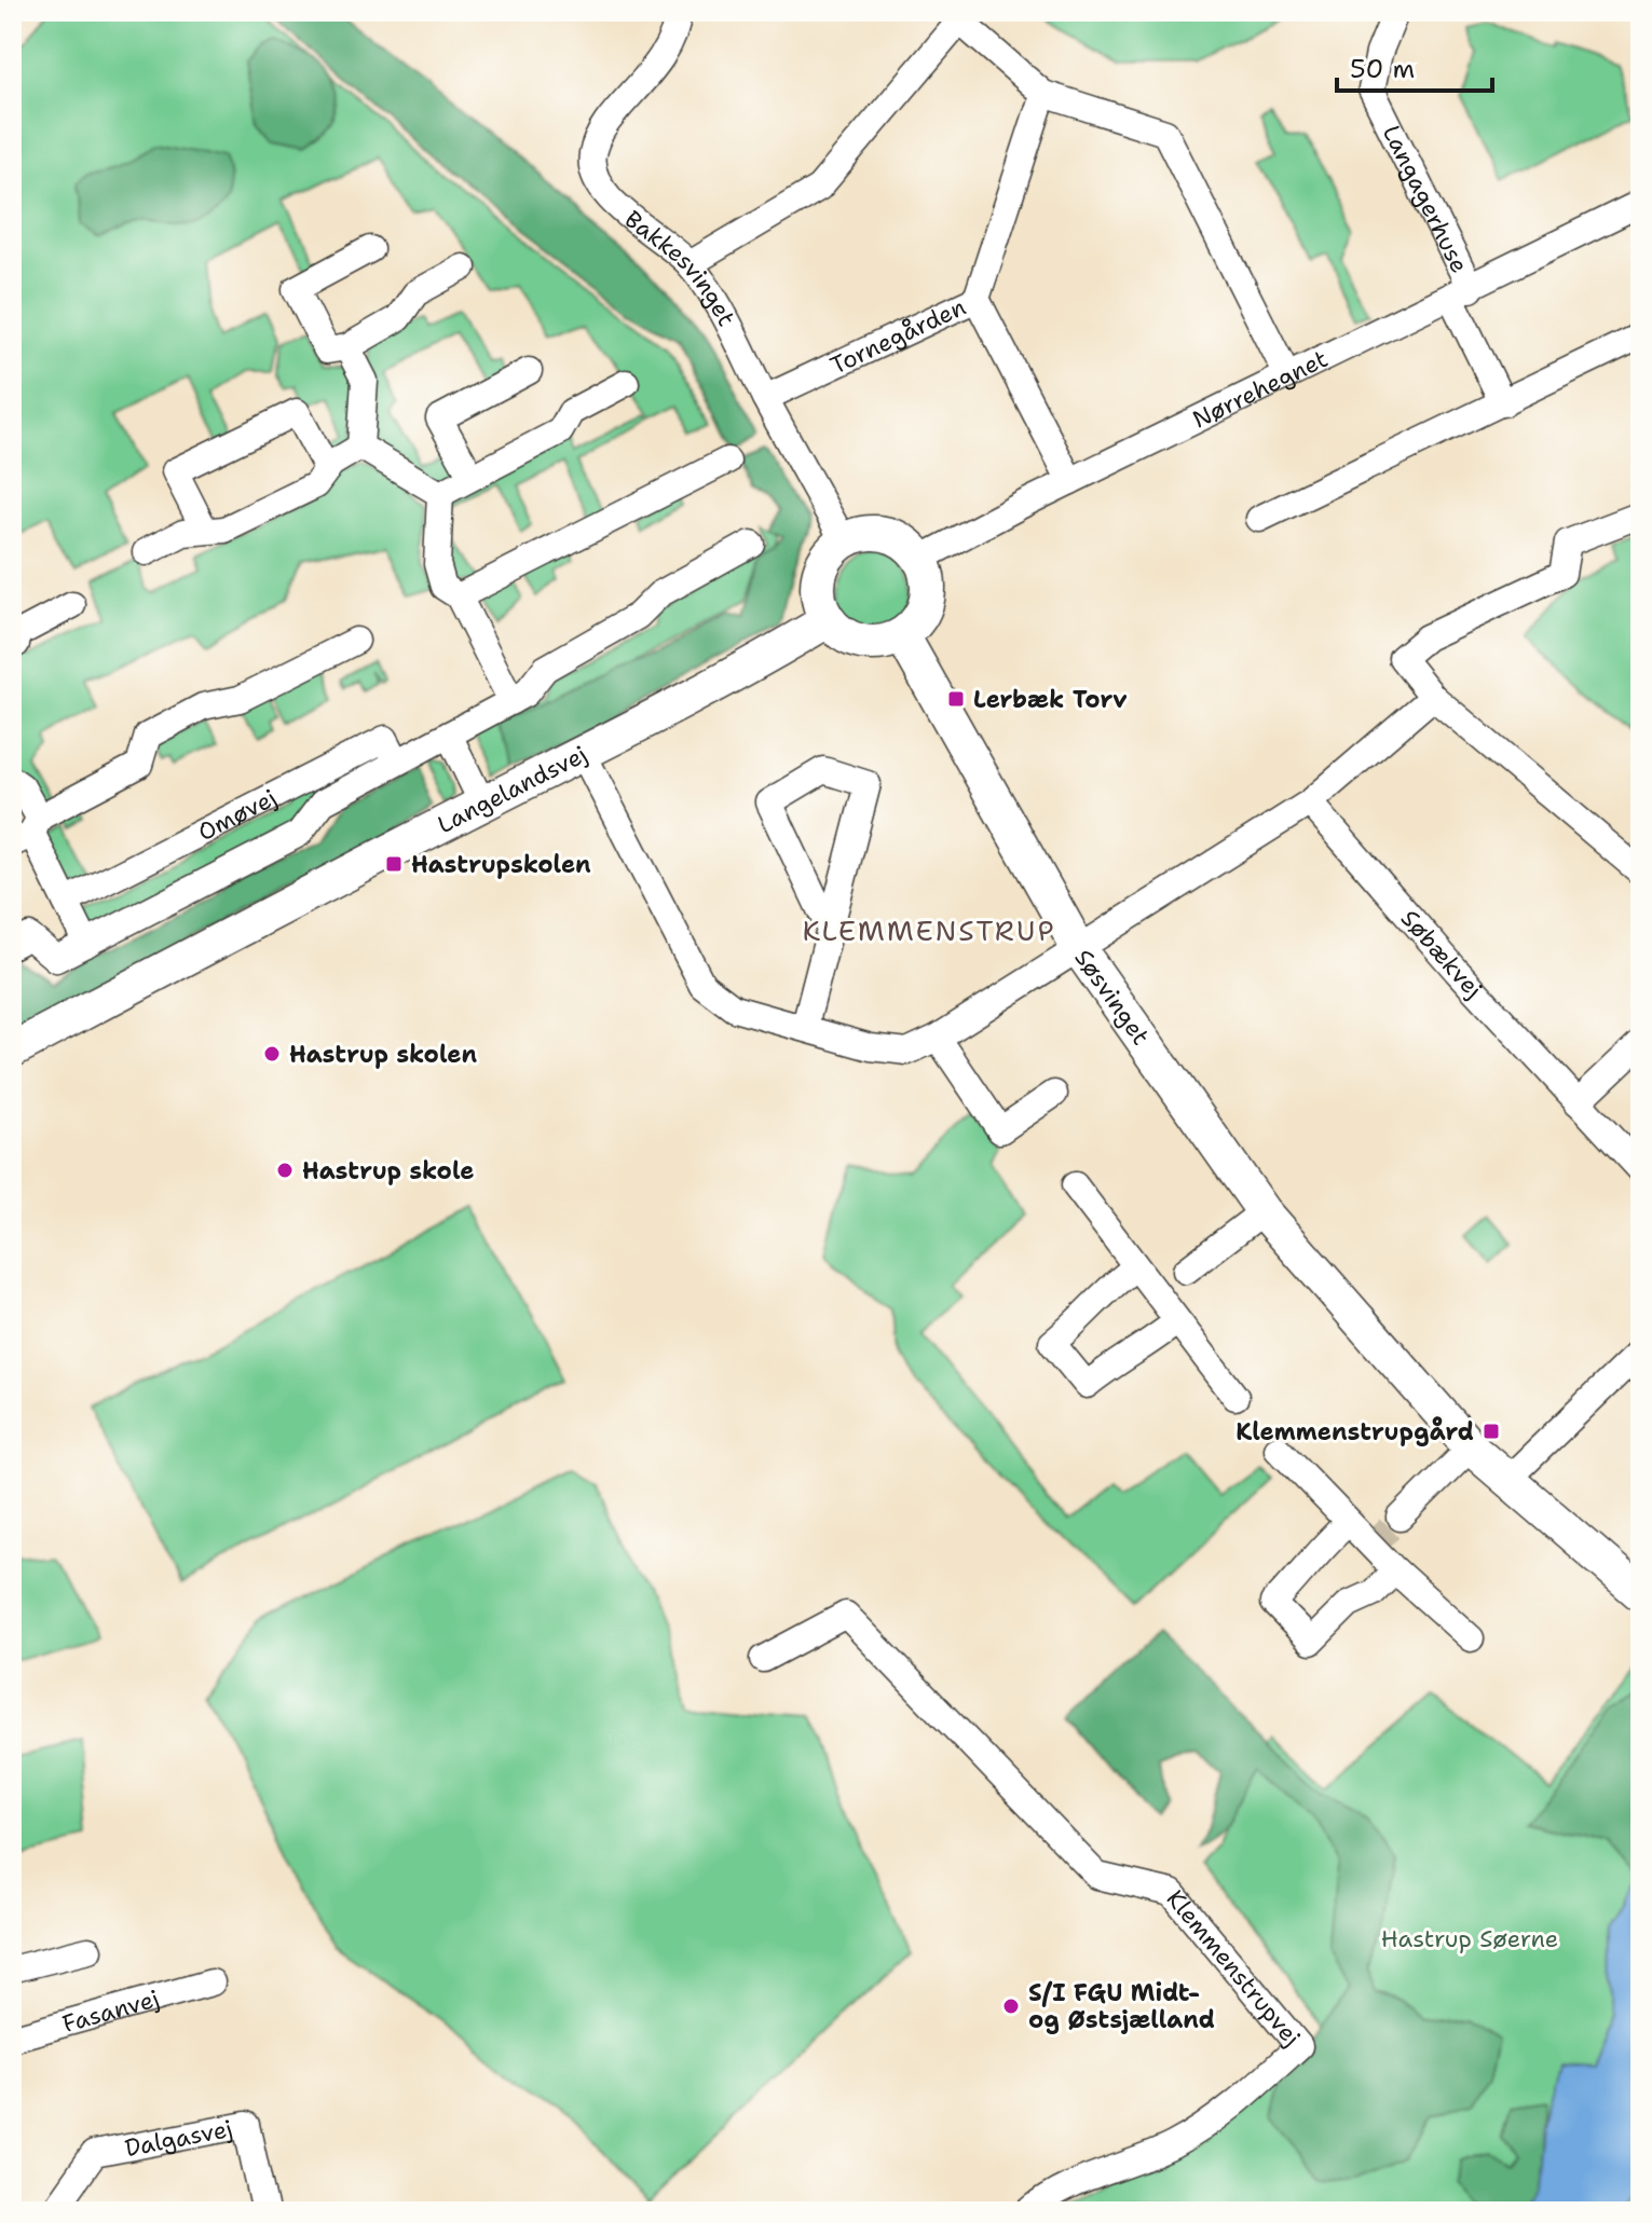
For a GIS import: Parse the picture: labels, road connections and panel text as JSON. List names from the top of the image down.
{
  "streets": {
    "street": [
      "Langagerhuse",
      "Bakkesvinget",
      "Tornegården",
      "Nørrehegnet",
      "Langelandsvej",
      "Omøvej",
      "Søbækvej",
      "Søsvinget",
      "Klemmenstrupvej",
      "Fasanvej",
      "Dalgasvej"
    ]
  },
  "crossings": [
    ["Langagerhuse", "Nørrehegnet"],
    ["Bakkesvinget", "Tornegården"],
    ["Bakkesvinget", "Nørrehegnet"],
    ["Bakkesvinget", "Langelandsvej"],
    ["Bakkesvinget", "Søsvinget"],
    ["Nørrehegnet", "Langelandsvej"],
    ["Nørrehegnet", "Søsvinget"],
    ["Langelandsvej", "Søsvinget"]
  ],
  "districts": ["KLEMMENSTRUP"],
  "parks": ["Hastrup Søerne"],
  "places": {
    "transit": ["Lerbæk Torv", "Hastrupskolen", "Klemmenstrupgård"],
    "other": ["Hastrup skolen", "Hastrup skole", "S/I FGU Midt- og Østsjælland"]
  },
  "scale_bar": "50 m"
}
